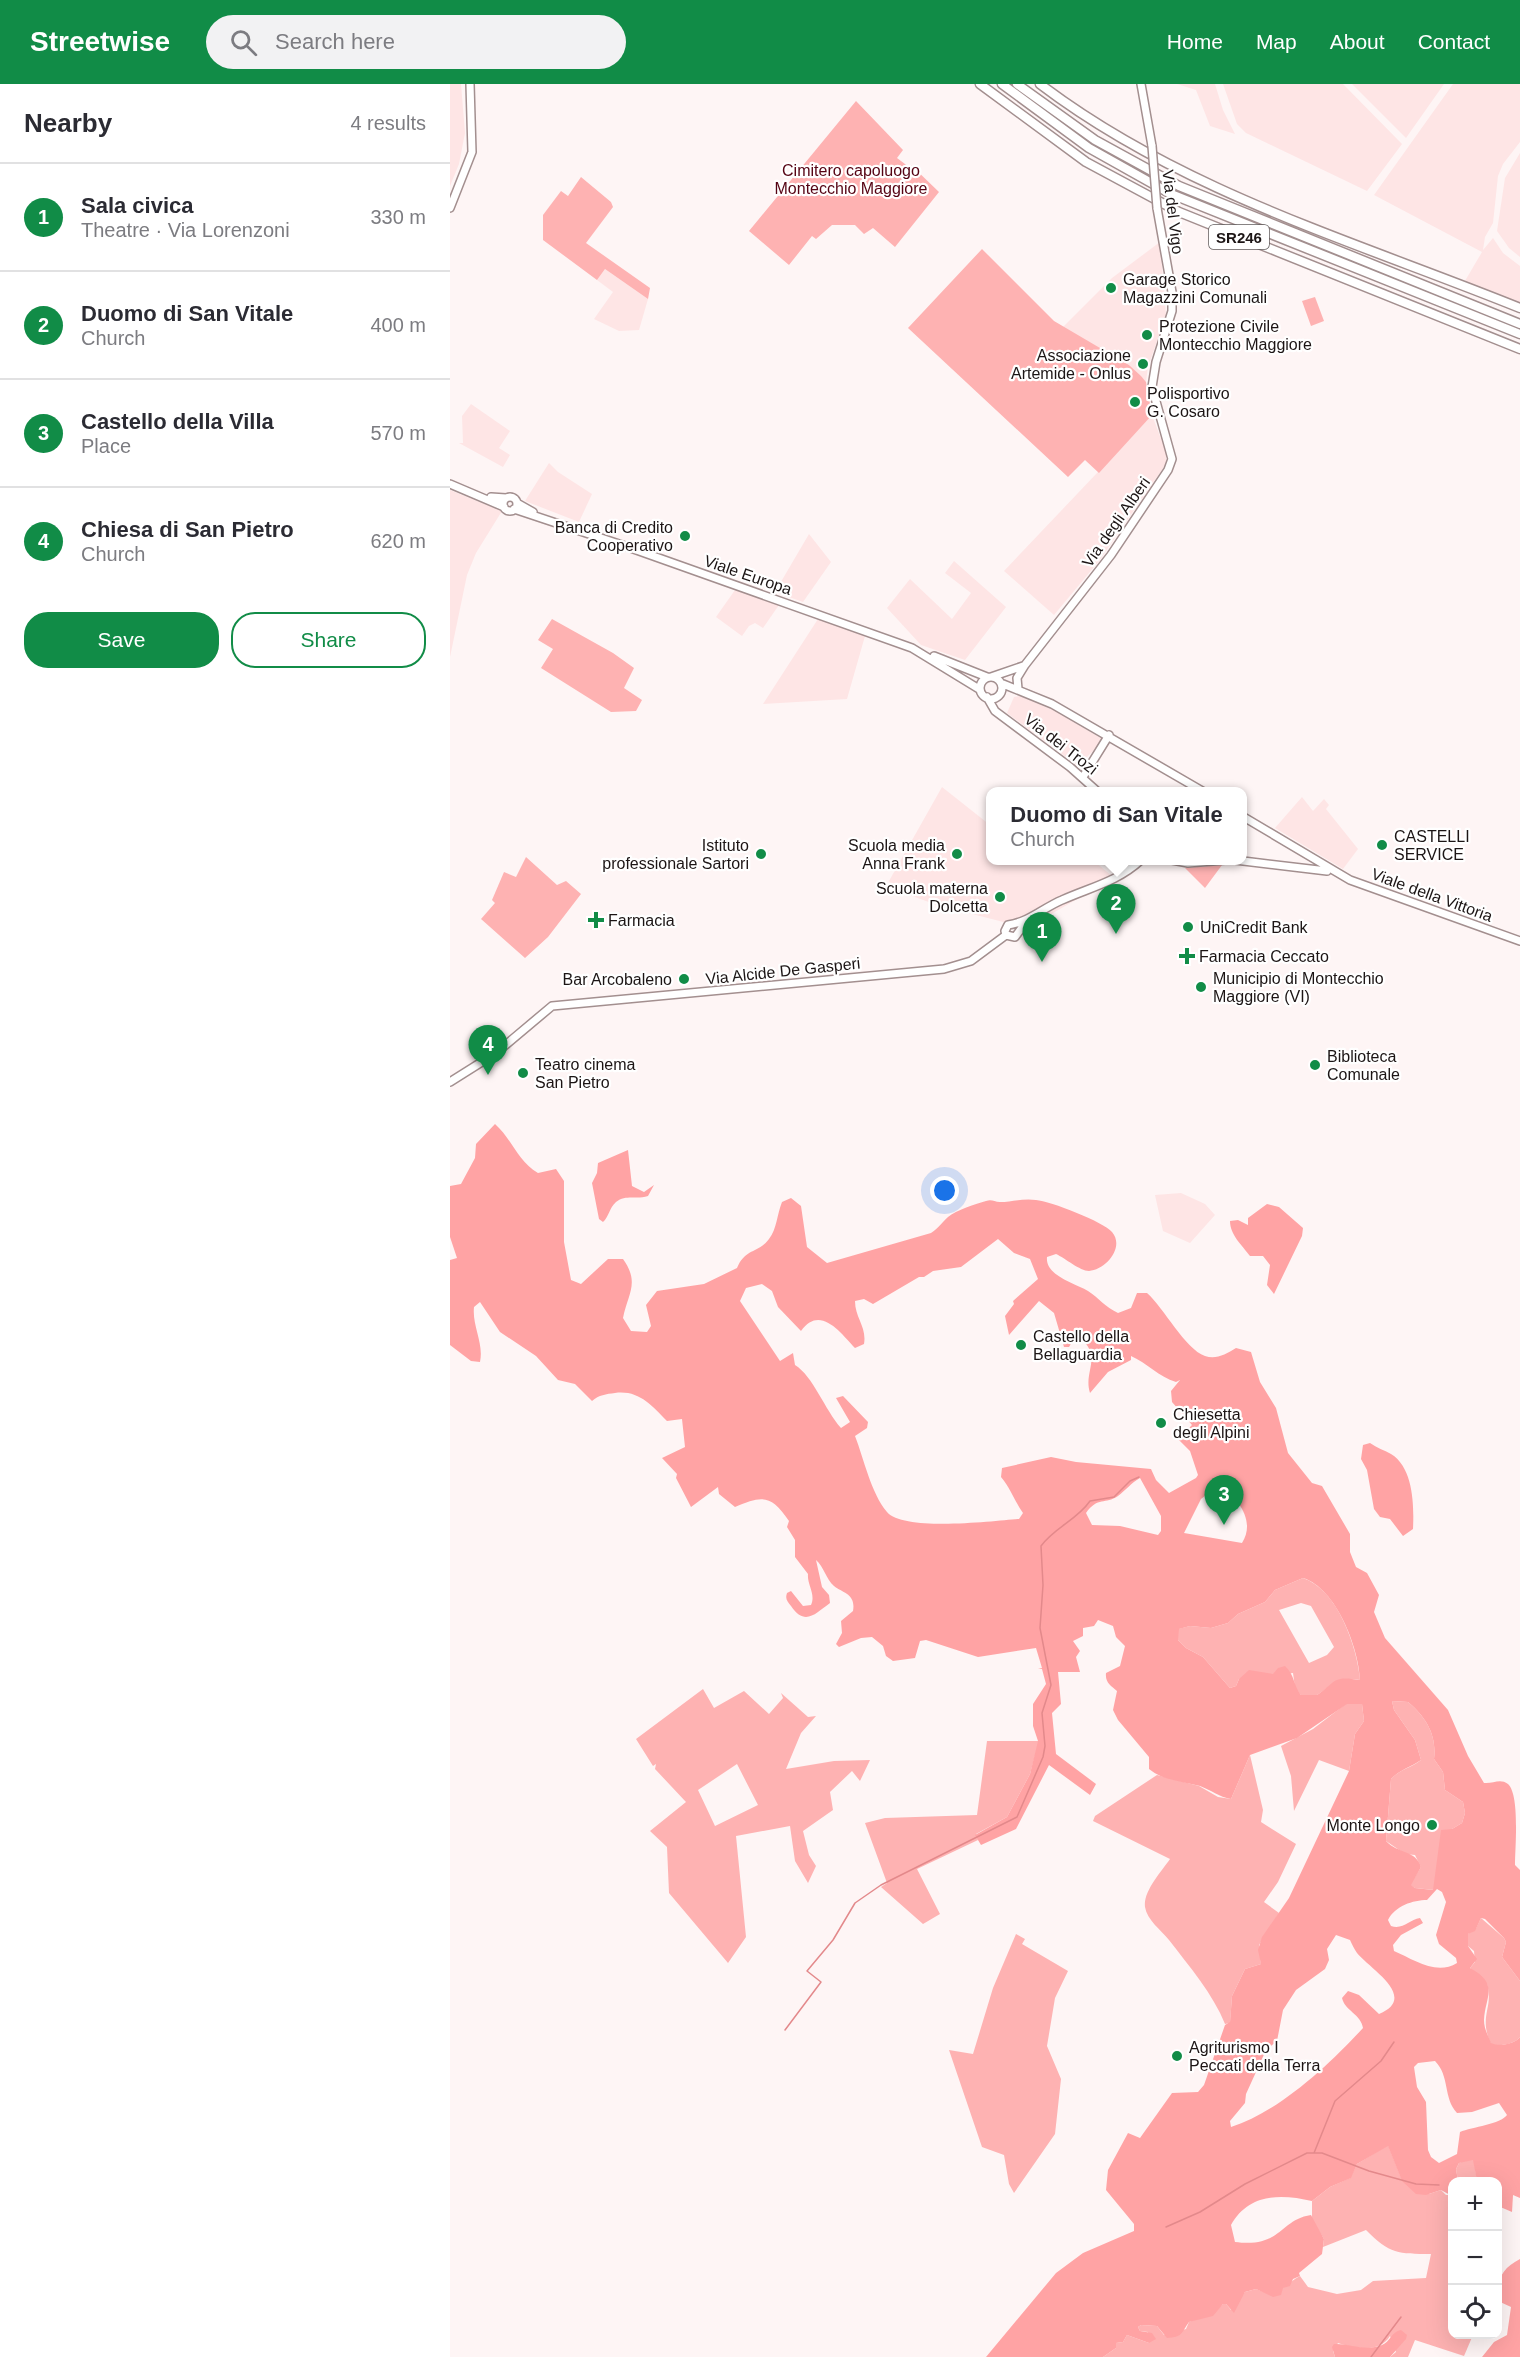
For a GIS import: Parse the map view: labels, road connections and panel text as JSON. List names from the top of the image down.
{
  "streets": {
    "highway": ["SR246"],
    "street": [
      "Via del Vigo",
      "Via degli Alberi",
      "Viale Europa",
      "Via dei Trozi",
      "Viale della Vittoria",
      "Via Alcide De Gasperi"
    ]
  },
  "crossings": [
    ["Via del Vigo", "Via degli Alberi"],
    ["Via degli Alberi", "Viale Europa"],
    ["Viale Europa", "Via dei Trozi"]
  ],
  "parks": ["Cimitero capoluogo Montecchio Maggiore"],
  "places": {
    "other": [
      "Garage Storico Magazzini Comunali",
      "Protezione Civile Montecchio Maggiore",
      "Associazione Artemide - Onlus",
      "Polisportivo G. Cosaro",
      "Banca di Credito Cooperativo",
      "CASTELLI SERVICE",
      "Istituto professionale Sartori",
      "Scuola media Anna Frank",
      "Scuola materna Dolcetta",
      "UniCredit Bank",
      "Bar Arcobaleno",
      "Municipio di Montecchio Maggiore (VI)",
      "Biblioteca Comunale",
      "Teatro cinema San Pietro",
      "Castello della Bellaguardia",
      "Chiesetta degli Alpini",
      "Monte Longo",
      "Agriturismo I Peccati della Terra"
    ],
    "health": ["Farmacia", "Farmacia Ceccato"]
  },
  "page": {
    "header": "Streetwise",
    "search": "Search here",
    "nav": [
      "Home",
      "Map",
      "About",
      "Contact"
    ],
    "heading": ["Nearby", "4 results"],
    "list": [
      {
        "mark": "1",
        "name": "Sala civica",
        "note": "Theatre · Via Lorenzoni",
        "value": "330 m"
      },
      {
        "mark": "2",
        "name": "Duomo di San Vitale",
        "note": "Church",
        "value": "400 m"
      },
      {
        "mark": "3",
        "name": "Castello della Villa",
        "note": "Place",
        "value": "570 m"
      },
      {
        "mark": "4",
        "name": "Chiesa di San Pietro",
        "note": "Church",
        "value": "620 m"
      }
    ],
    "buttons": ["Save", "Share"],
    "popup": ["Duomo di San Vitale", "Church"],
    "pins": [
      "2",
      "1",
      "4",
      "3"
    ],
    "map_buttons": ["+", "−"]
  }
}
